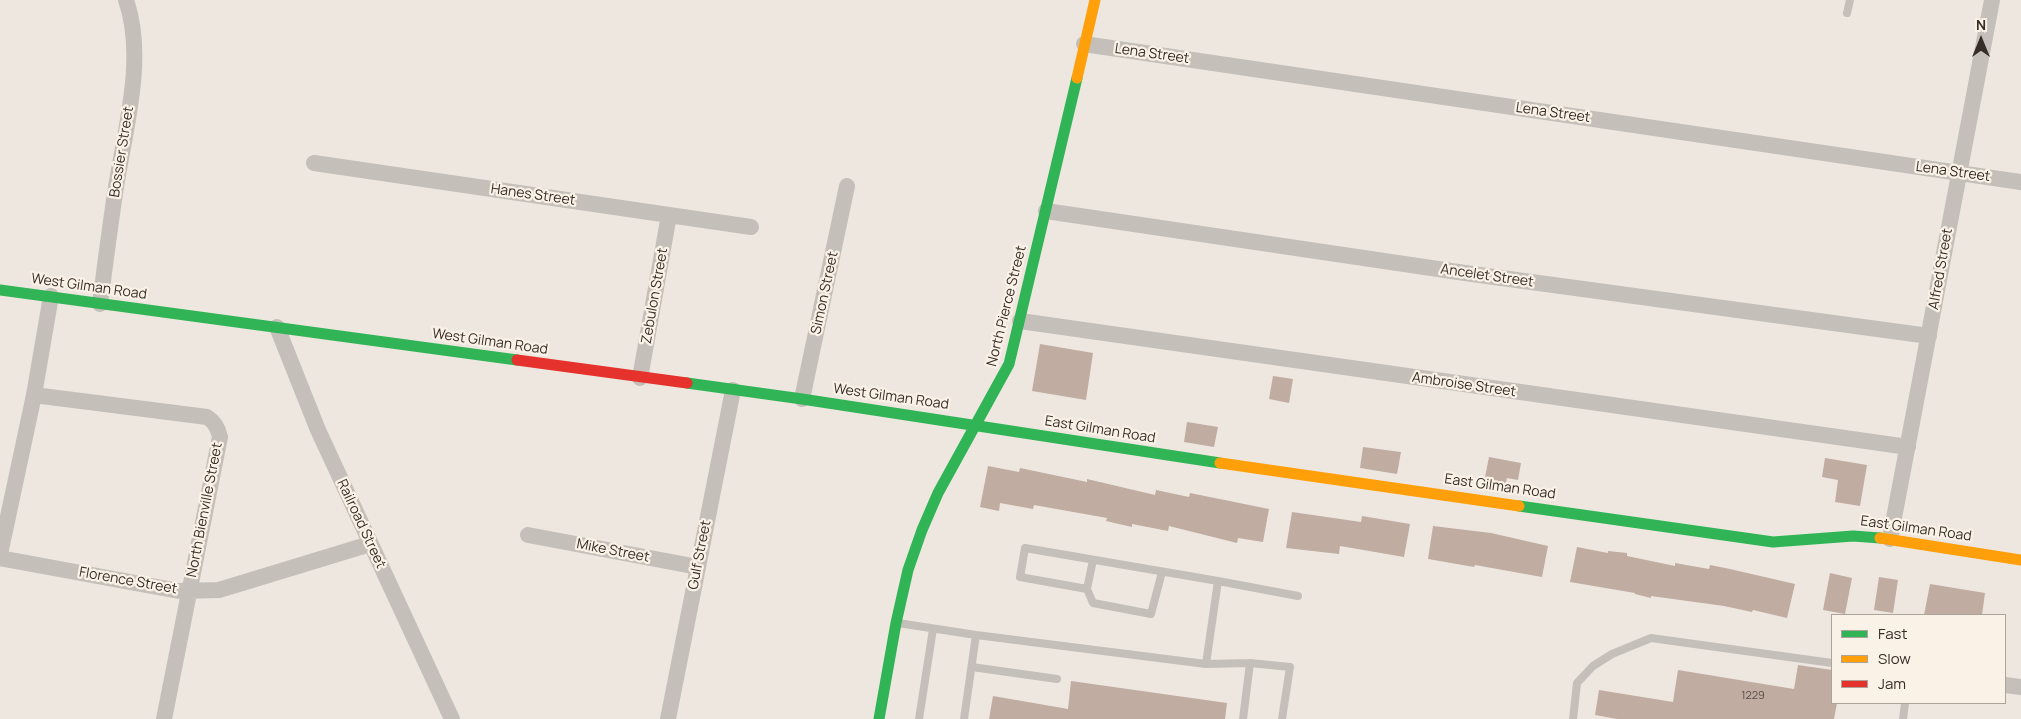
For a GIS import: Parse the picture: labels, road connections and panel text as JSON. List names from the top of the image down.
{
  "streets": {
    "street": [
      "Lena Street",
      "Bossier Street",
      "Hanes Street",
      "Alfred Street",
      "Ancelet Street",
      "West Gilman Road",
      "Simon Street",
      "Zebulon Street",
      "North Pierce Street",
      "Ambroise Street",
      "East Gilman Road",
      "North Bienville Street",
      "Railroad Street",
      "Mike Street",
      "Gulf Street",
      "Florence Street"
    ]
  },
  "crossings": [
    ["Lena Street", "Alfred Street"],
    ["Lena Street", "North Pierce Street"],
    ["Bossier Street", "West Gilman Road"],
    ["Hanes Street", "Zebulon Street"],
    ["Alfred Street", "Ancelet Street"],
    ["Alfred Street", "Ambroise Street"],
    ["Alfred Street", "East Gilman Road"],
    ["Ancelet Street", "North Pierce Street"],
    ["West Gilman Road", "Simon Street"],
    ["West Gilman Road", "Zebulon Street"],
    ["West Gilman Road", "North Pierce Street"],
    ["West Gilman Road", "East Gilman Road"],
    ["West Gilman Road", "Railroad Street"],
    ["West Gilman Road", "Gulf Street"],
    ["North Pierce Street", "Ambroise Street"],
    ["North Pierce Street", "East Gilman Road"],
    ["North Bienville Street", "Florence Street"],
    ["Railroad Street", "Florence Street"],
    ["Mike Street", "Gulf Street"]
  ],
  "house_numbers": ["1229"],
  "legend": ["Fast", "Slow", "Jam"],
  "north": "top"
}
